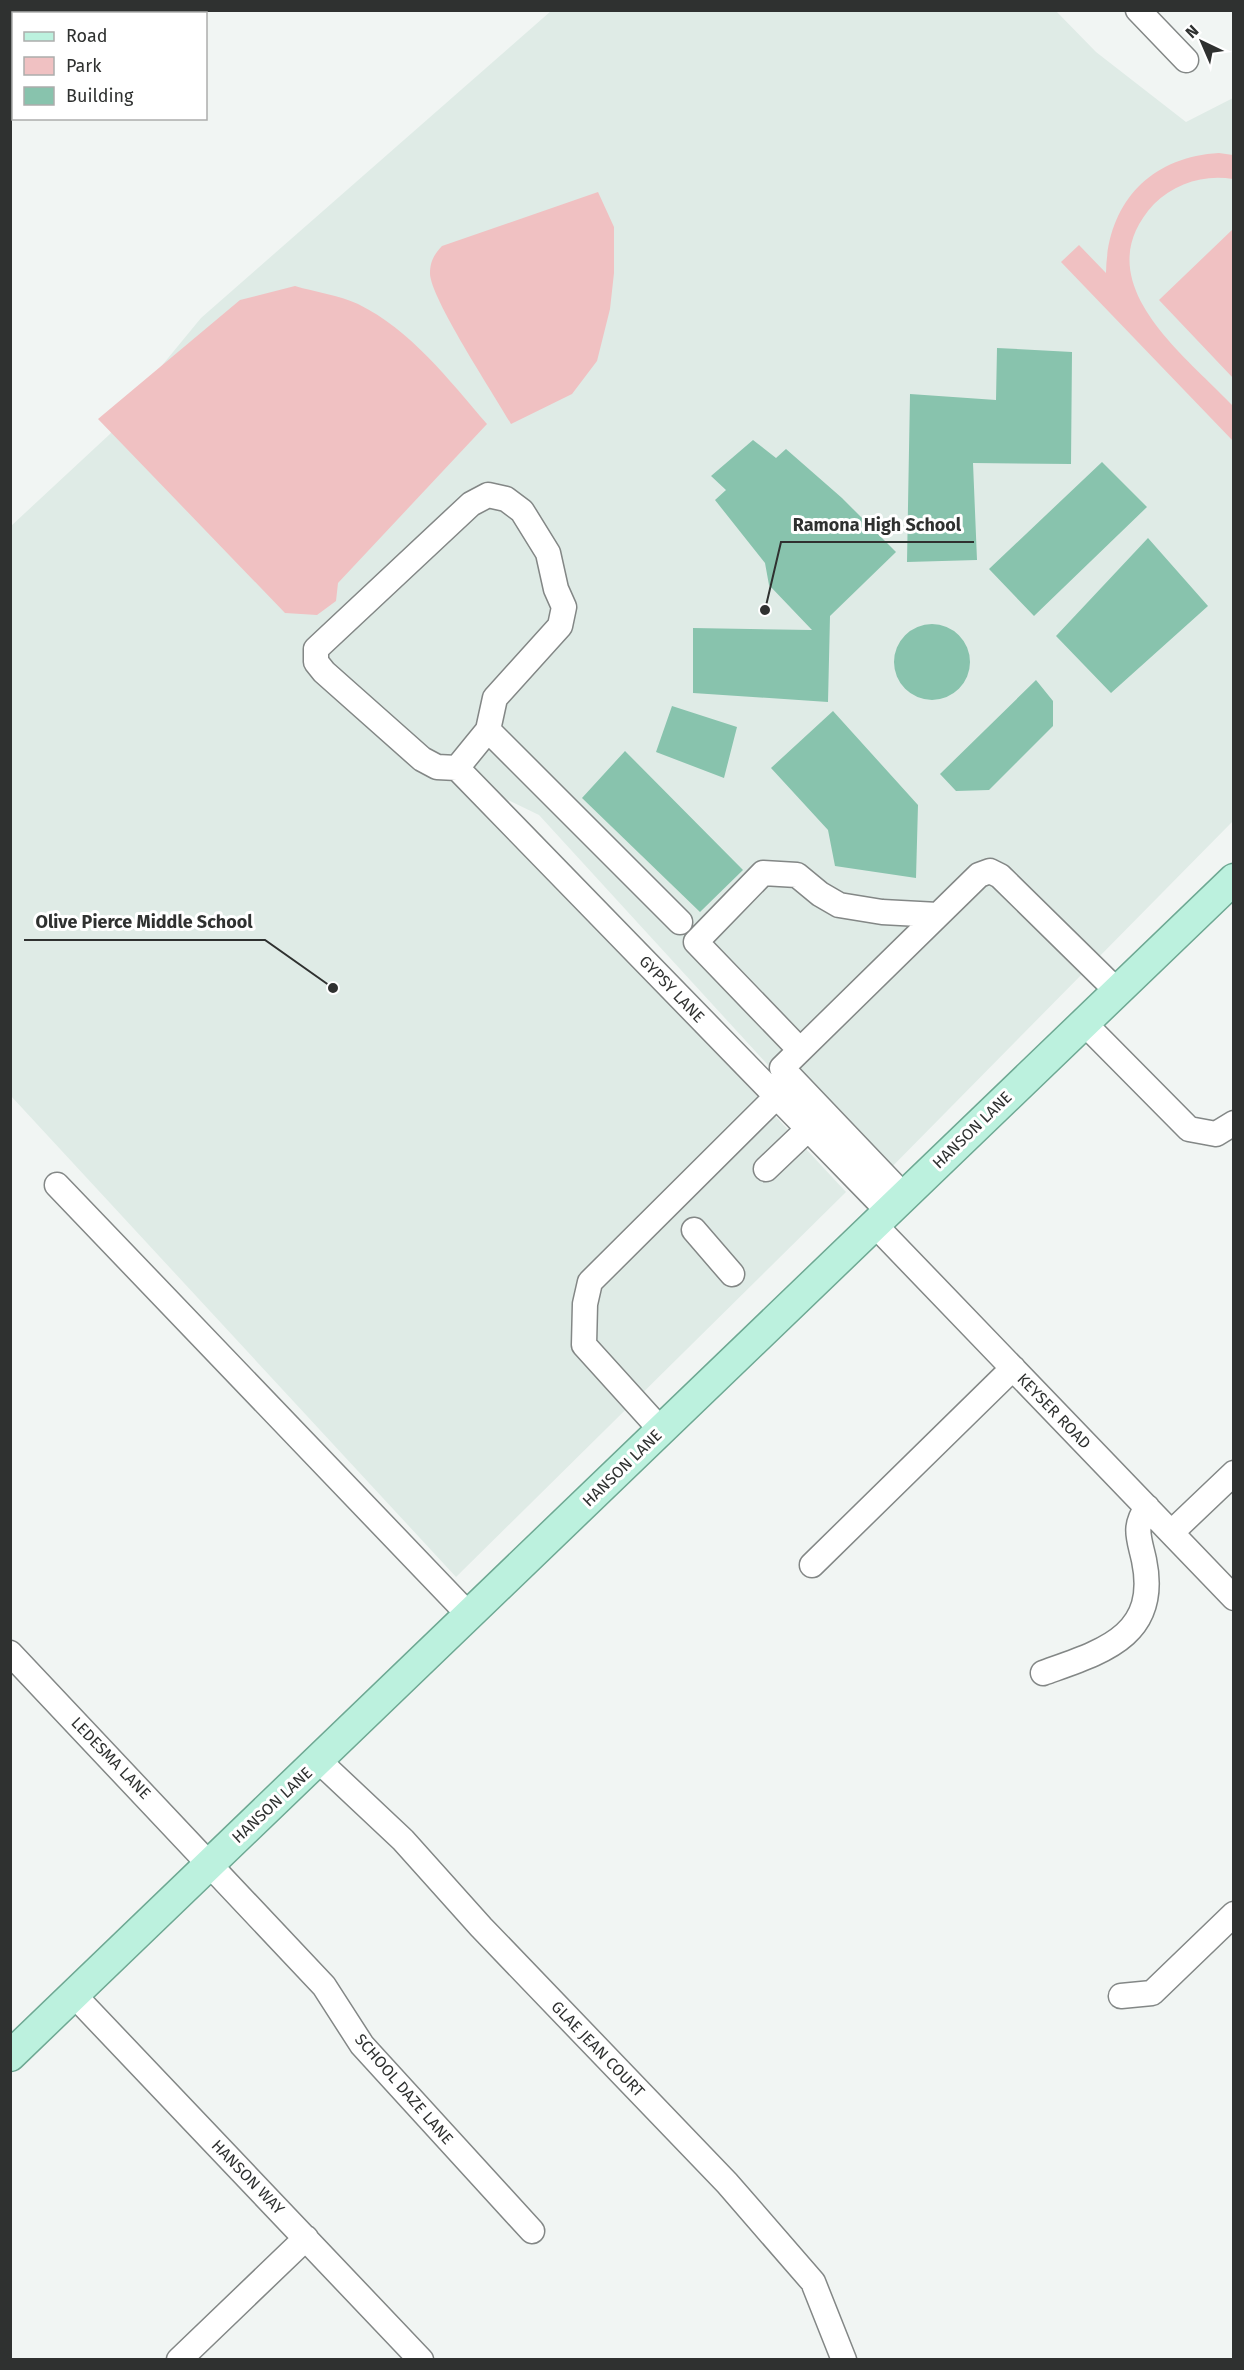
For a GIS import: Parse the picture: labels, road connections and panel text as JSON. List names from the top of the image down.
{
  "streets": {
    "main road": ["HANSON LANE"],
    "street": [
      "GYPSY LANE",
      "KEYSER ROAD",
      "LEDESMA LANE",
      "GLAE JEAN COURT",
      "SCHOOL DAZE LANE",
      "HANSON WAY"
    ]
  },
  "crossings": [
    ["GYPSY LANE", "HANSON LANE"],
    ["GYPSY LANE", "KEYSER ROAD"],
    ["HANSON LANE", "KEYSER ROAD"],
    ["HANSON LANE", "LEDESMA LANE"],
    ["HANSON LANE", "GLAE JEAN COURT"],
    ["HANSON LANE", "SCHOOL DAZE LANE"],
    ["HANSON LANE", "HANSON WAY"],
    ["LEDESMA LANE", "SCHOOL DAZE LANE"]
  ],
  "places": ["Ramona High School", "Olive Pierce Middle School"],
  "legend": ["Road", "Park", "Building"],
  "north": "top left"
}
